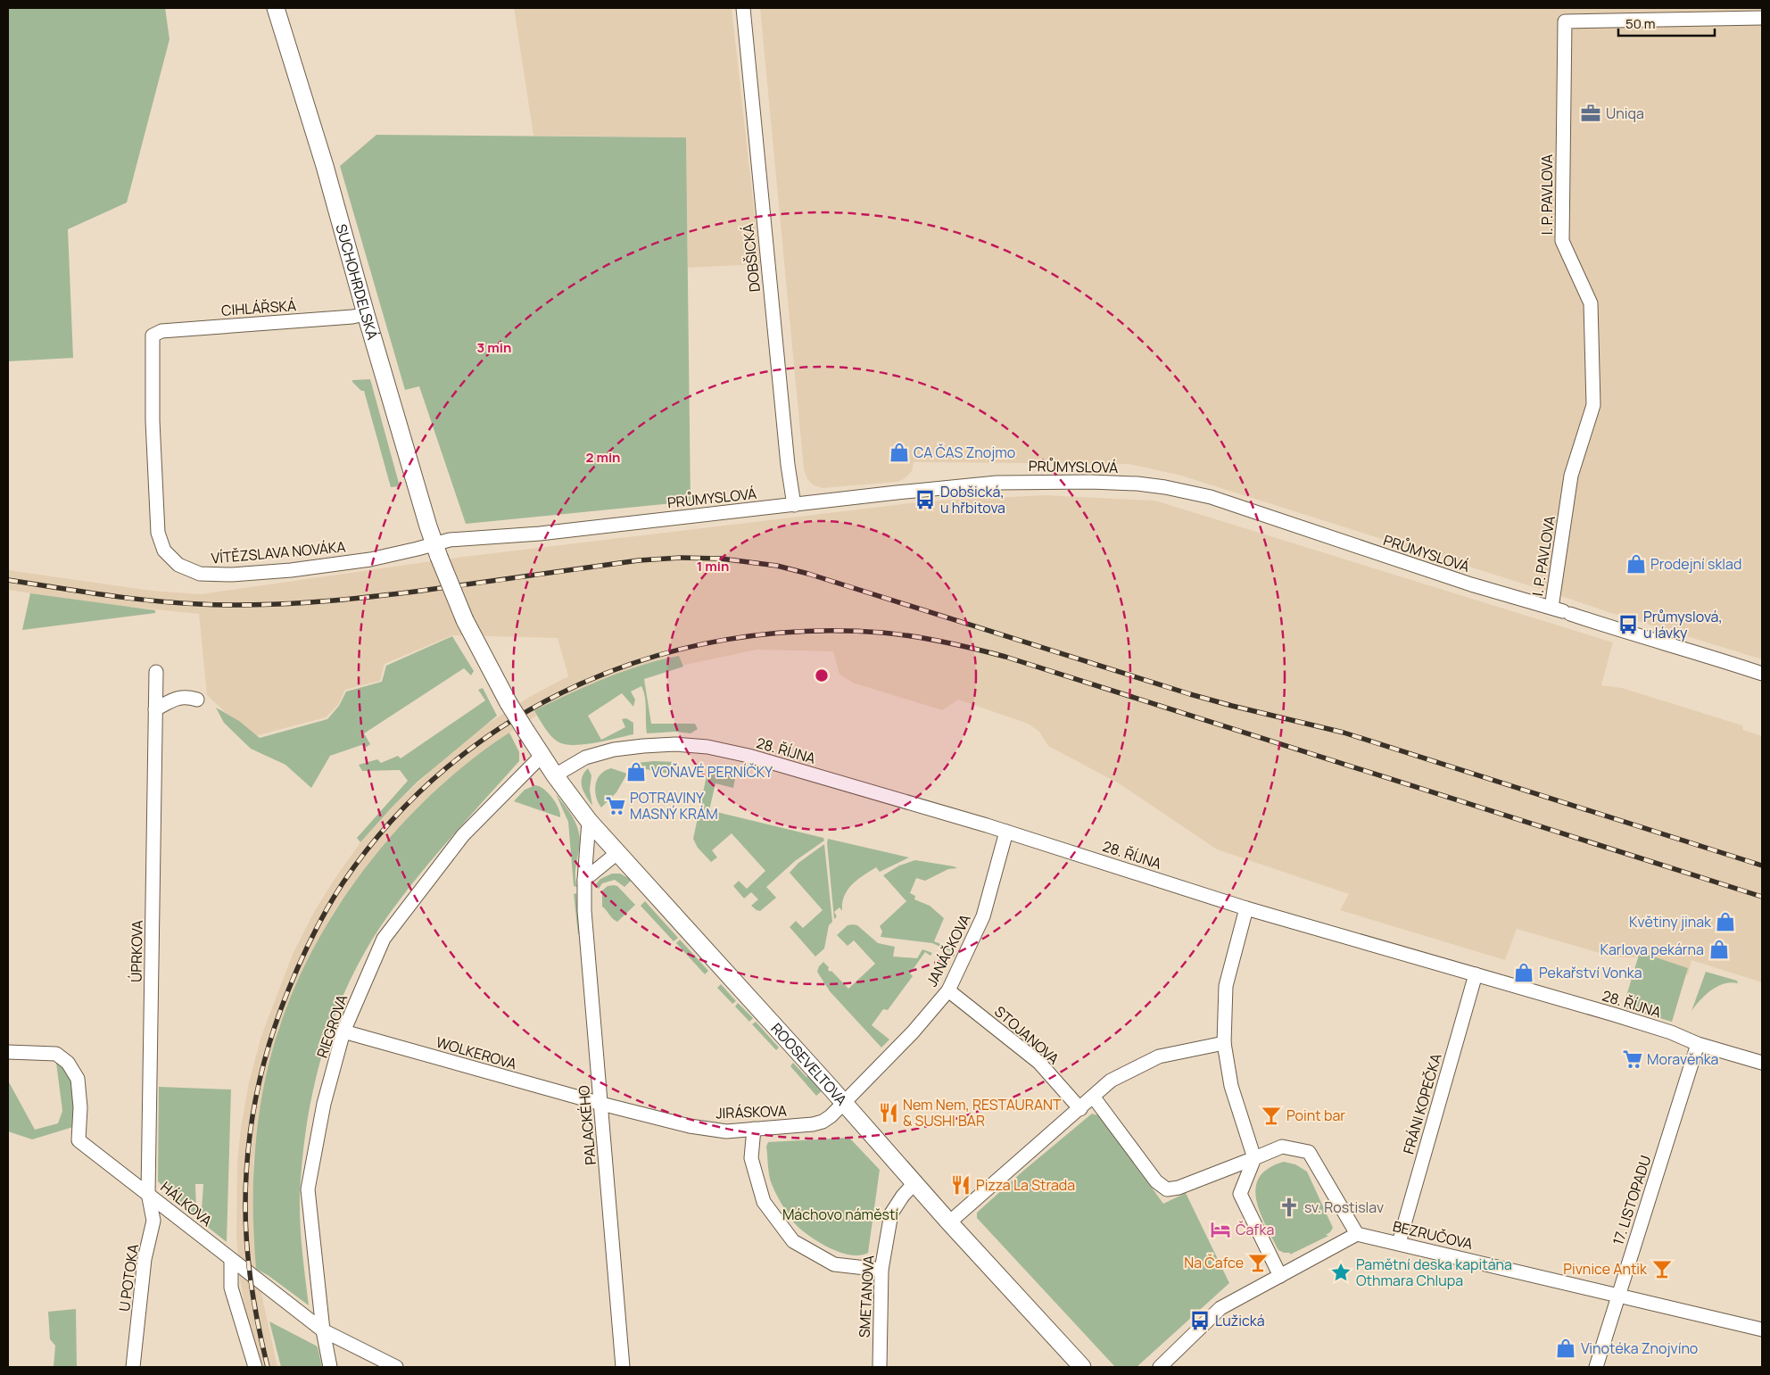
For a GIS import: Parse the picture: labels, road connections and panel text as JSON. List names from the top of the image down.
{
  "streets": {
    "main road": ["SUCHOHRDELSKÁ", "ROOSEVELTOVA"],
    "street": [
      "I. P. PAVLOVA",
      "DOBŠICKÁ",
      "CIHLÁŘSKÁ",
      "PRŮMYSLOVÁ",
      "VÍTĚZSLAVA NOVÁKA",
      "28. ŘÍJNA",
      "JANÁČKOVA",
      "ÚPRKOVA",
      "RIEGROVA",
      "STOJANOVA",
      "WOLKEROVA",
      "FRÁNI KOPEČKA",
      "JIRÁSKOVA",
      "PALACKÉHO",
      "17. LISTOPADU",
      "HÁLKOVA",
      "BEZRUČOVA",
      "U POTOKA",
      "SMETANOVA"
    ]
  },
  "crossings": [
    ["I. P. PAVLOVA", "PRŮMYSLOVÁ"],
    ["DOBŠICKÁ", "PRŮMYSLOVÁ"],
    ["SUCHOHRDELSKÁ", "CIHLÁŘSKÁ"],
    ["SUCHOHRDELSKÁ", "PRŮMYSLOVÁ"],
    ["SUCHOHRDELSKÁ", "VÍTĚZSLAVA NOVÁKA"],
    ["SUCHOHRDELSKÁ", "ROOSEVELTOVA"],
    ["CIHLÁŘSKÁ", "VÍTĚZSLAVA NOVÁKA"],
    ["PRŮMYSLOVÁ", "VÍTĚZSLAVA NOVÁKA"],
    ["28. ŘÍJNA", "JANÁČKOVA"],
    ["28. ŘÍJNA", "ROOSEVELTOVA"],
    ["28. ŘÍJNA", "FRÁNI KOPEČKA"],
    ["28. ŘÍJNA", "17. LISTOPADU"],
    ["JANÁČKOVA", "STOJANOVA"],
    ["JANÁČKOVA", "ROOSEVELTOVA"],
    ["JANÁČKOVA", "JIRÁSKOVA"],
    ["ÚPRKOVA", "HÁLKOVA"],
    ["ÚPRKOVA", "U POTOKA"],
    ["RIEGROVA", "WOLKEROVA"],
    ["RIEGROVA", "ROOSEVELTOVA"],
    ["RIEGROVA", "HÁLKOVA"],
    ["WOLKEROVA", "JIRÁSKOVA"],
    ["WOLKEROVA", "PALACKÉHO"],
    ["ROOSEVELTOVA", "JIRÁSKOVA"],
    ["ROOSEVELTOVA", "PALACKÉHO"],
    ["ROOSEVELTOVA", "SMETANOVA"],
    ["FRÁNI KOPEČKA", "BEZRUČOVA"],
    ["JIRÁSKOVA", "PALACKÉHO"],
    ["17. LISTOPADU", "BEZRUČOVA"],
    ["HÁLKOVA", "U POTOKA"]
  ],
  "parks": ["Máchovo náměstí"],
  "places": {
    "office": ["Uniqa"],
    "shop": [
      "CA ČAS Znojmo",
      "Prodejní sklad",
      "VOŇAVÉ PERNÍČKY",
      "Květiny jinak",
      "Karlova pekárna",
      "Pekařství Vonka",
      "Vinotéka Znojvíno"
    ],
    "bus stop": ["Dobšická, u hřbitova", "Průmyslová, u lávky", "Lužická"],
    "supermarket": ["POTRAVINY MASNÝ KRÁM", "Moravěnka"],
    "restaurant": ["Nem Nem, RESTAURANT & SUSHI BAR", "Pizza La Strada"],
    "bar": ["Point bar", "Na Čafce", "Pivnice Antik"],
    "church": ["sv. Rostislav"],
    "hotel": ["Čafka"],
    "place": ["Pamětní deska kapitána Othmara Chlupa"]
  },
  "scale_bar": "50 m",
  "rings": ["3 min", "2 min", "1 min"]
}
